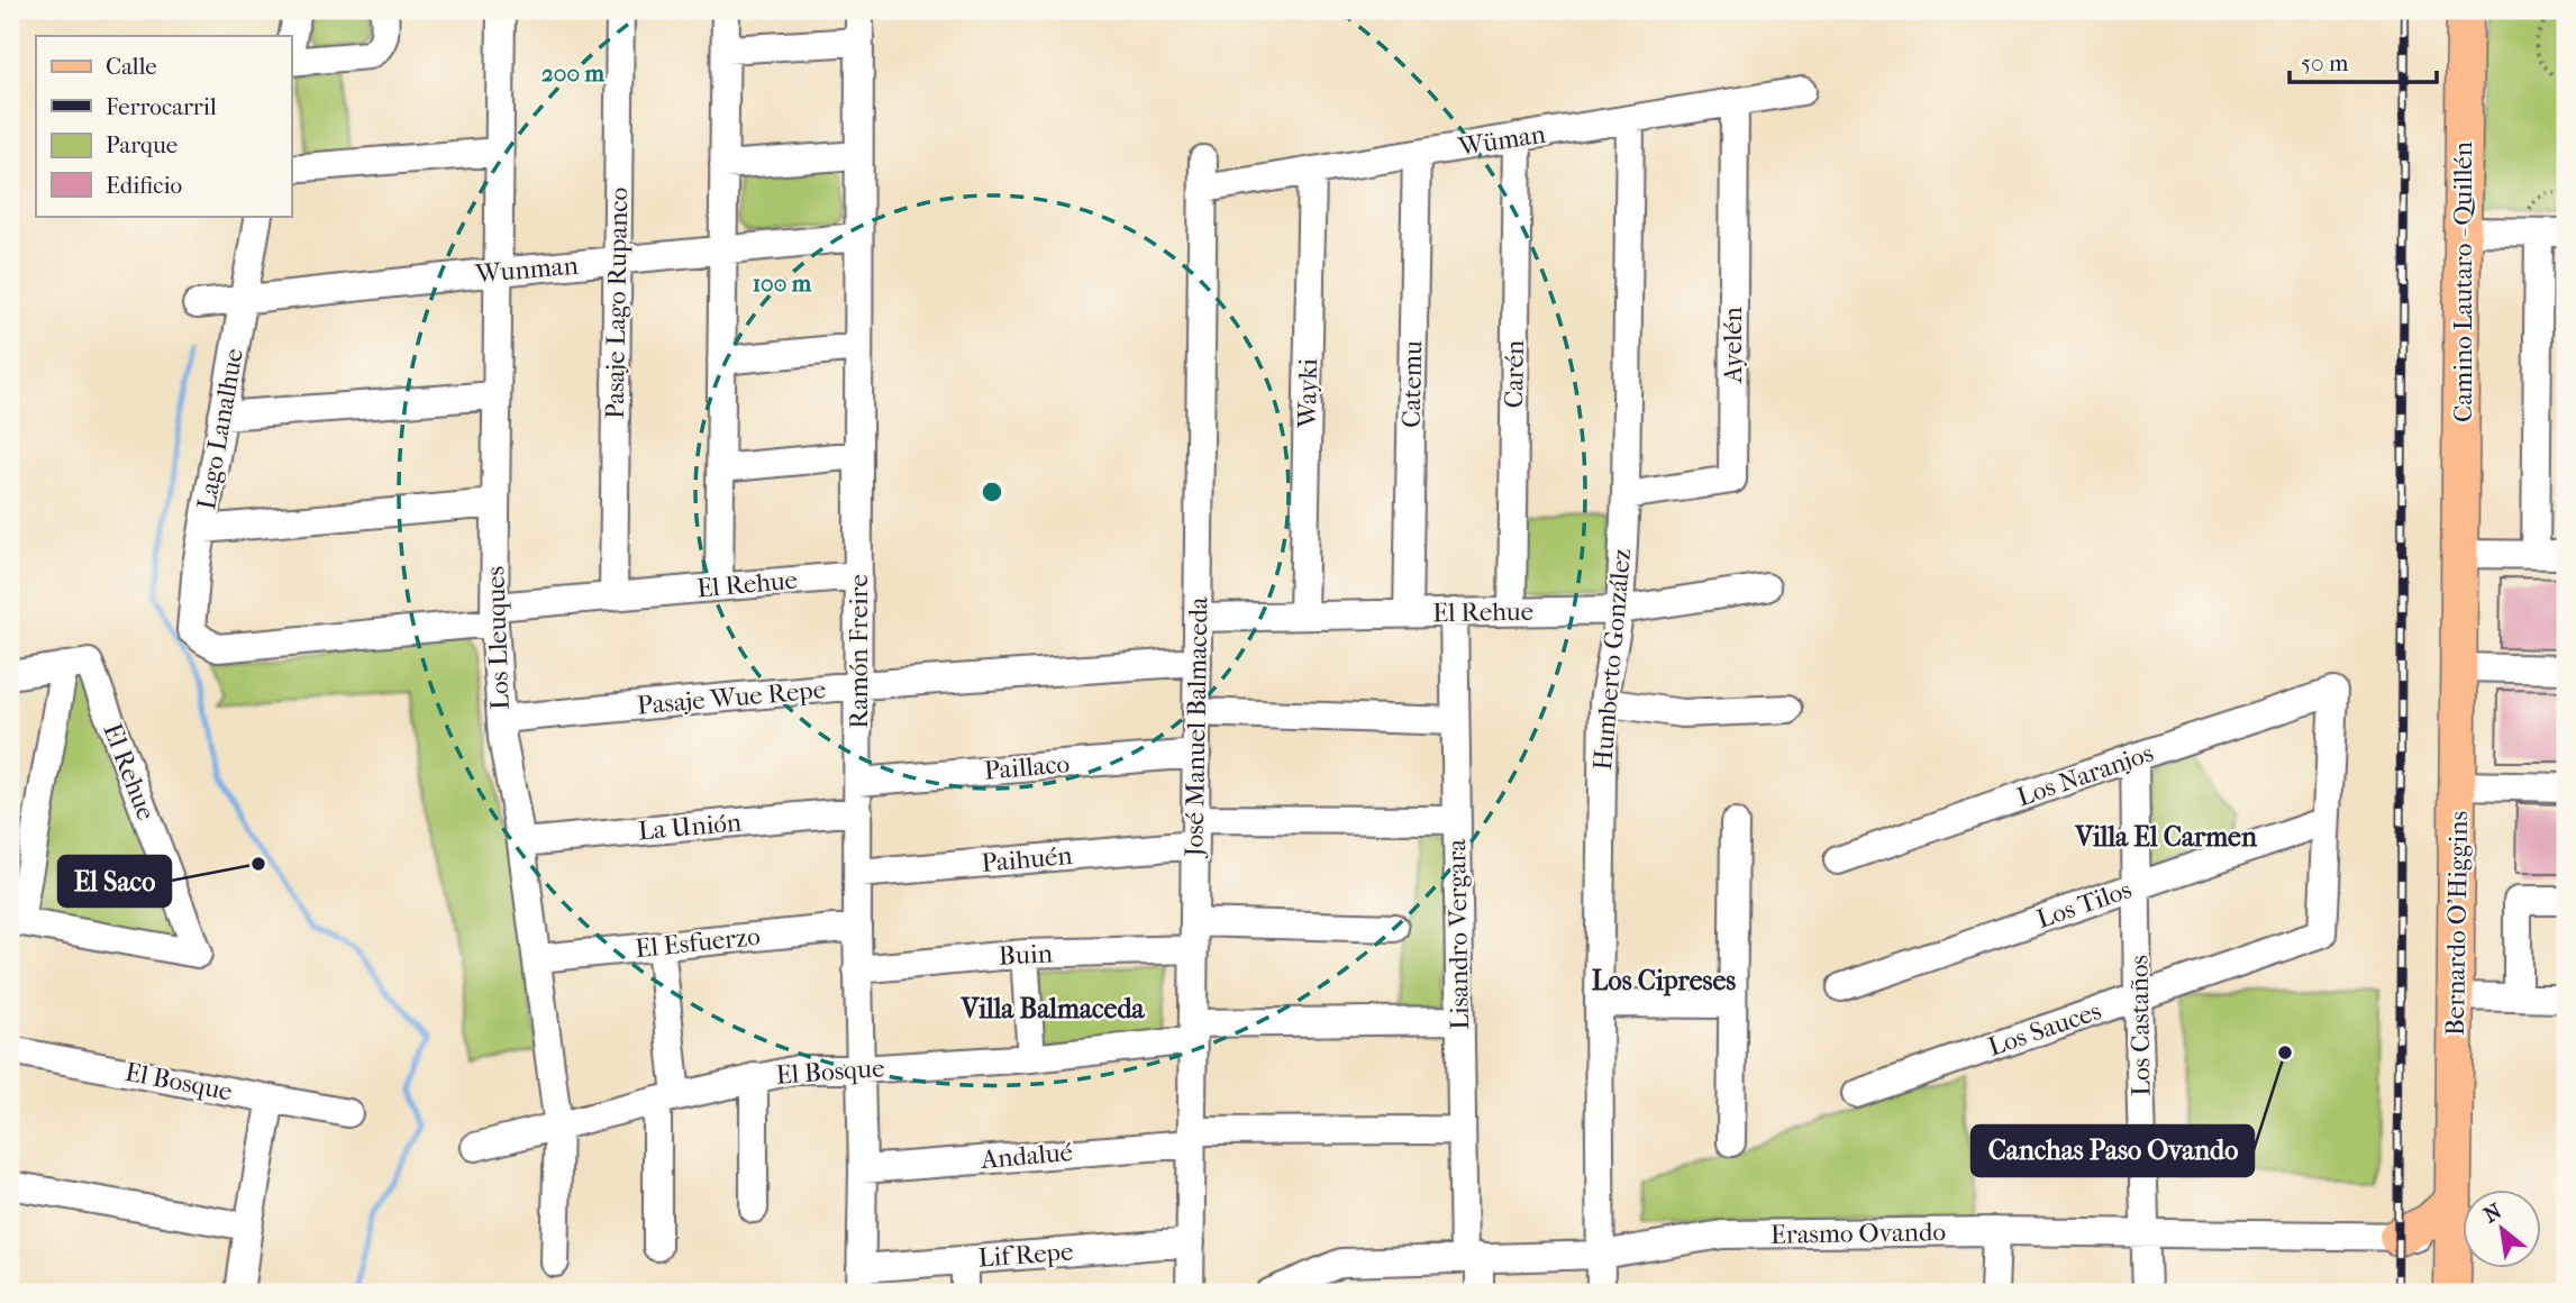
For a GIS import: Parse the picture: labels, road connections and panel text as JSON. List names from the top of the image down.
{
  "streets": {
    "main road": ["Camino Lautaro - Quillén", "Bernardo O'Higgins"],
    "street": [
      "Wüman",
      "Wunman",
      "Pasaje Lago Rupanco",
      "Ayelén",
      "Carén",
      "Catemu",
      "Wayki",
      "Lago Lanalhue",
      "El Rehue",
      "Los Lleuques",
      "Ramón Freire",
      "Humberto González",
      "Pasaje Wue Repe",
      "José Manuel Balmaceda",
      "Paillaco",
      "Los Naranjos",
      "La Unión",
      "Paihuén",
      "Los Tilos",
      "Lisandro Vergara",
      "El Esfuerzo",
      "Buin",
      "Los Castaños",
      "Los Sauces",
      "El Bosque",
      "Andalué",
      "Erasmo Ovando",
      "Lif Repe"
    ]
  },
  "crossings": [
    ["Wüman", "Ayelén"],
    ["Wüman", "Carén"],
    ["Wüman", "Catemu"],
    ["Wüman", "Wayki"],
    ["Wüman", "Humberto González"],
    ["Wüman", "José Manuel Balmaceda"],
    ["Wunman", "Pasaje Lago Rupanco"],
    ["Wunman", "Lago Lanalhue"],
    ["Wunman", "Los Lleuques"],
    ["Wunman", "Ramón Freire"],
    ["Camino Lautaro - Quillén", "Bernardo O'Higgins"],
    ["Pasaje Lago Rupanco", "El Rehue"],
    ["Ayelén", "Humberto González"],
    ["Carén", "El Rehue"],
    ["Catemu", "El Rehue"],
    ["Wayki", "El Rehue"],
    ["Lago Lanalhue", "El Rehue"],
    ["El Rehue", "Los Lleuques"],
    ["El Rehue", "Ramón Freire"],
    ["El Rehue", "Humberto González"],
    ["El Rehue", "José Manuel Balmaceda"],
    ["El Rehue", "Lisandro Vergara"],
    ["Los Lleuques", "Pasaje Wue Repe"],
    ["Los Lleuques", "La Unión"],
    ["Los Lleuques", "El Esfuerzo"],
    ["Los Lleuques", "El Bosque"],
    ["Ramón Freire", "Pasaje Wue Repe"],
    ["Ramón Freire", "Paillaco"],
    ["Ramón Freire", "La Unión"],
    ["Ramón Freire", "Paihuén"],
    ["Ramón Freire", "El Esfuerzo"],
    ["Ramón Freire", "Buin"],
    ["Ramón Freire", "El Bosque"],
    ["Ramón Freire", "Andalué"],
    ["Ramón Freire", "Lif Repe"],
    ["Humberto González", "Erasmo Ovando"],
    ["Pasaje Wue Repe", "José Manuel Balmaceda"],
    ["José Manuel Balmaceda", "Paillaco"],
    ["José Manuel Balmaceda", "Paihuén"],
    ["José Manuel Balmaceda", "Buin"],
    ["José Manuel Balmaceda", "El Bosque"],
    ["José Manuel Balmaceda", "Andalué"],
    ["José Manuel Balmaceda", "Lif Repe"],
    ["Los Naranjos", "Los Tilos"],
    ["Los Naranjos", "Los Castaños"],
    ["Los Naranjos", "Los Sauces"],
    ["Paihuén", "Lisandro Vergara"],
    ["Los Tilos", "Los Castaños"],
    ["Los Tilos", "Los Sauces"],
    ["Bernardo O'Higgins", "Erasmo Ovando"],
    ["Lisandro Vergara", "El Bosque"],
    ["Lisandro Vergara", "Andalué"],
    ["Lisandro Vergara", "Erasmo Ovando"],
    ["Los Castaños", "Los Sauces"],
    ["Los Castaños", "Erasmo Ovando"]
  ],
  "districts": ["Villa El Carmen", "Los Cipreses", "Villa Balmaceda"],
  "places": ["El Saco", "Canchas Paso Ovando"],
  "legend": [
    "Calle",
    "Ferrocarril",
    "Parque",
    "Edificio"
  ],
  "scale_bar": "50 m",
  "north": "top left",
  "rings": ["200 m", "100 m"]
}
